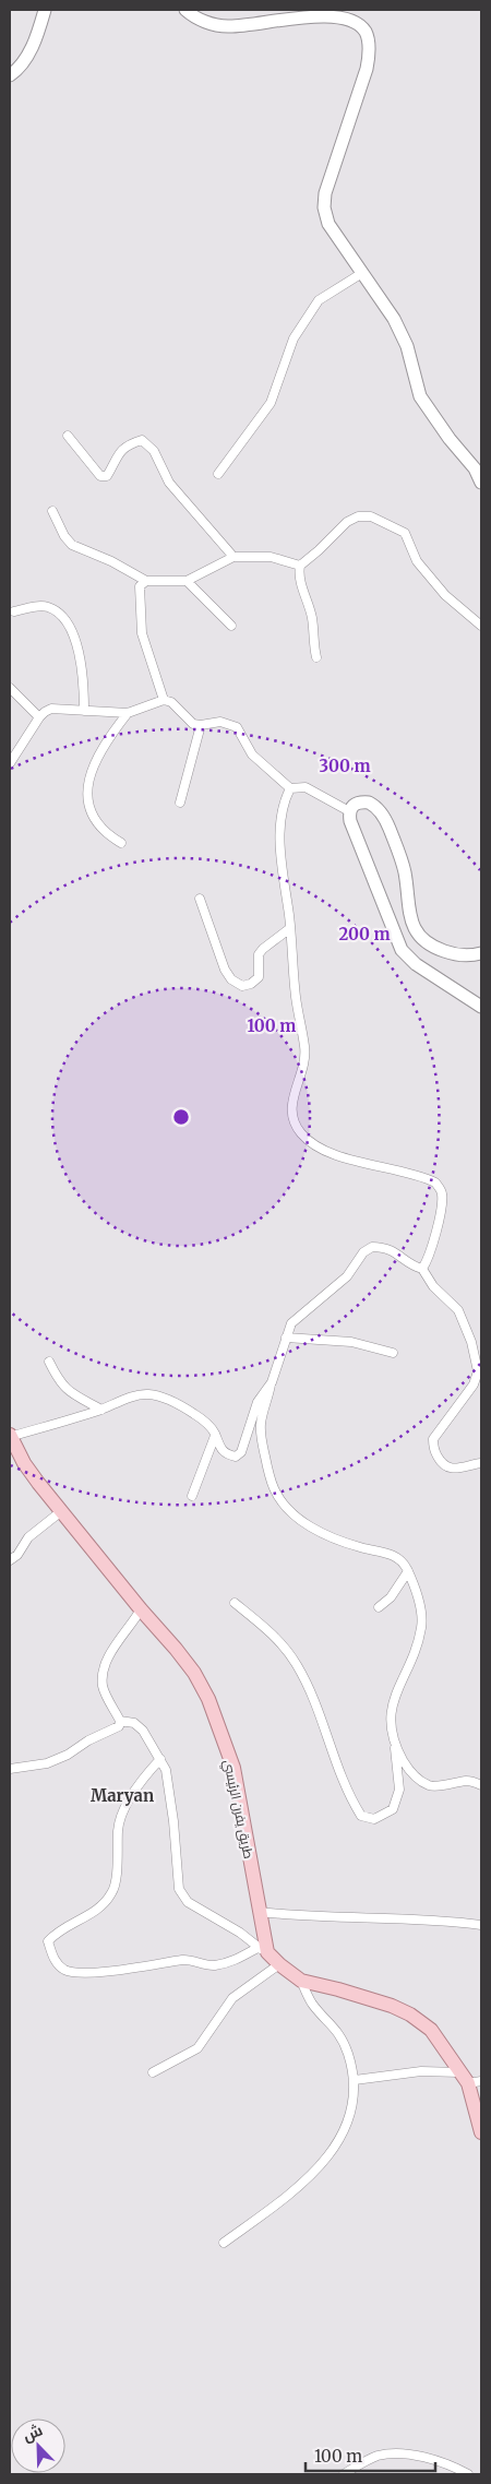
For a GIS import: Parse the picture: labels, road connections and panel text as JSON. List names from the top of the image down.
{
  "streets": {
    "main road": ["طريق يفرن الرئيسي"]
  },
  "districts": ["Maryan"],
  "scale_bar": "100 m",
  "north": "top left",
  "rings": ["300 m", "200 m", "100 m"]
}
